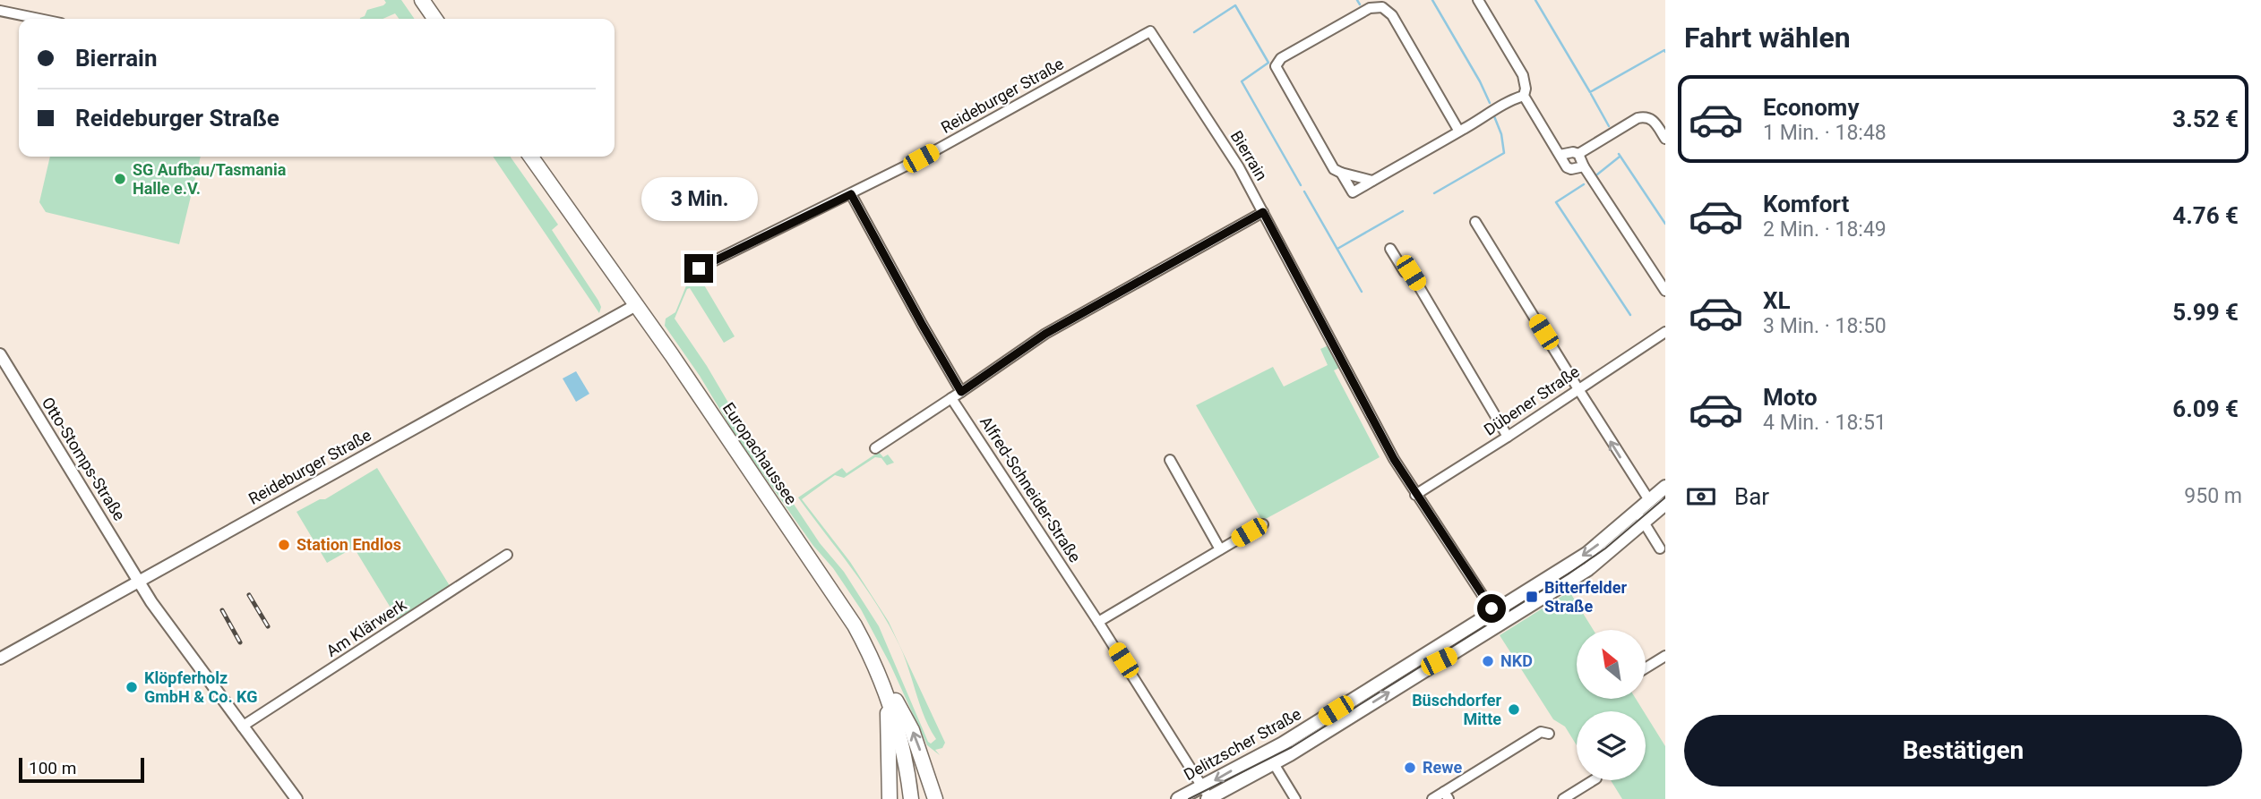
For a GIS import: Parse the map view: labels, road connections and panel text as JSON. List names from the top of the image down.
{
  "streets": {
    "main road": ["Europachaussee", "Delitzscher Straße"],
    "street": [
      "Reideburger Straße",
      "Bierrain",
      "Dübener Straße",
      "Otto-Stomps-Straße",
      "Alfred-Schneider-Straße",
      "Am Klärwerk"
    ]
  },
  "crossings": [
    ["Reideburger Straße", "Bierrain"],
    ["Reideburger Straße", "Europachaussee"],
    ["Reideburger Straße", "Otto-Stomps-Straße"],
    ["Bierrain", "Dübener Straße"],
    ["Bierrain", "Delitzscher Straße"],
    ["Otto-Stomps-Straße", "Am Klärwerk"],
    ["Alfred-Schneider-Straße", "Delitzscher Straße"]
  ],
  "places": {
    "other": [
      "SG Aufbau/Tasmania Halle e.V.",
      "Station Endlos",
      "NKD",
      "Klöpferholz GmbH & Co. KG",
      "Büschdorfer Mitte",
      "Rewe"
    ],
    "transit": ["Bitterfelder Straße"]
  },
  "scale_bar": "100 m",
  "north": "top left",
  "page": {
    "heading": "Fahrt wählen",
    "banner": ["Bierrain", "Reideburger Straße"],
    "list": [
      {
        "name": "Economy",
        "note": "1 Min. · 18:48",
        "value": "3.52 €"
      },
      {
        "name": "Komfort",
        "note": "2 Min. · 18:49",
        "value": "4.76 €"
      },
      {
        "name": "XL",
        "note": "3 Min. · 18:50",
        "value": "5.99 €"
      },
      {
        "name": "Moto",
        "note": "4 Min. · 18:51",
        "value": "6.09 €"
      }
    ],
    "bubble": "3 Min.",
    "pay": ["Bar", "950 m"],
    "buttons": "Bestätigen",
    "scale": "100 m"
  }
}
